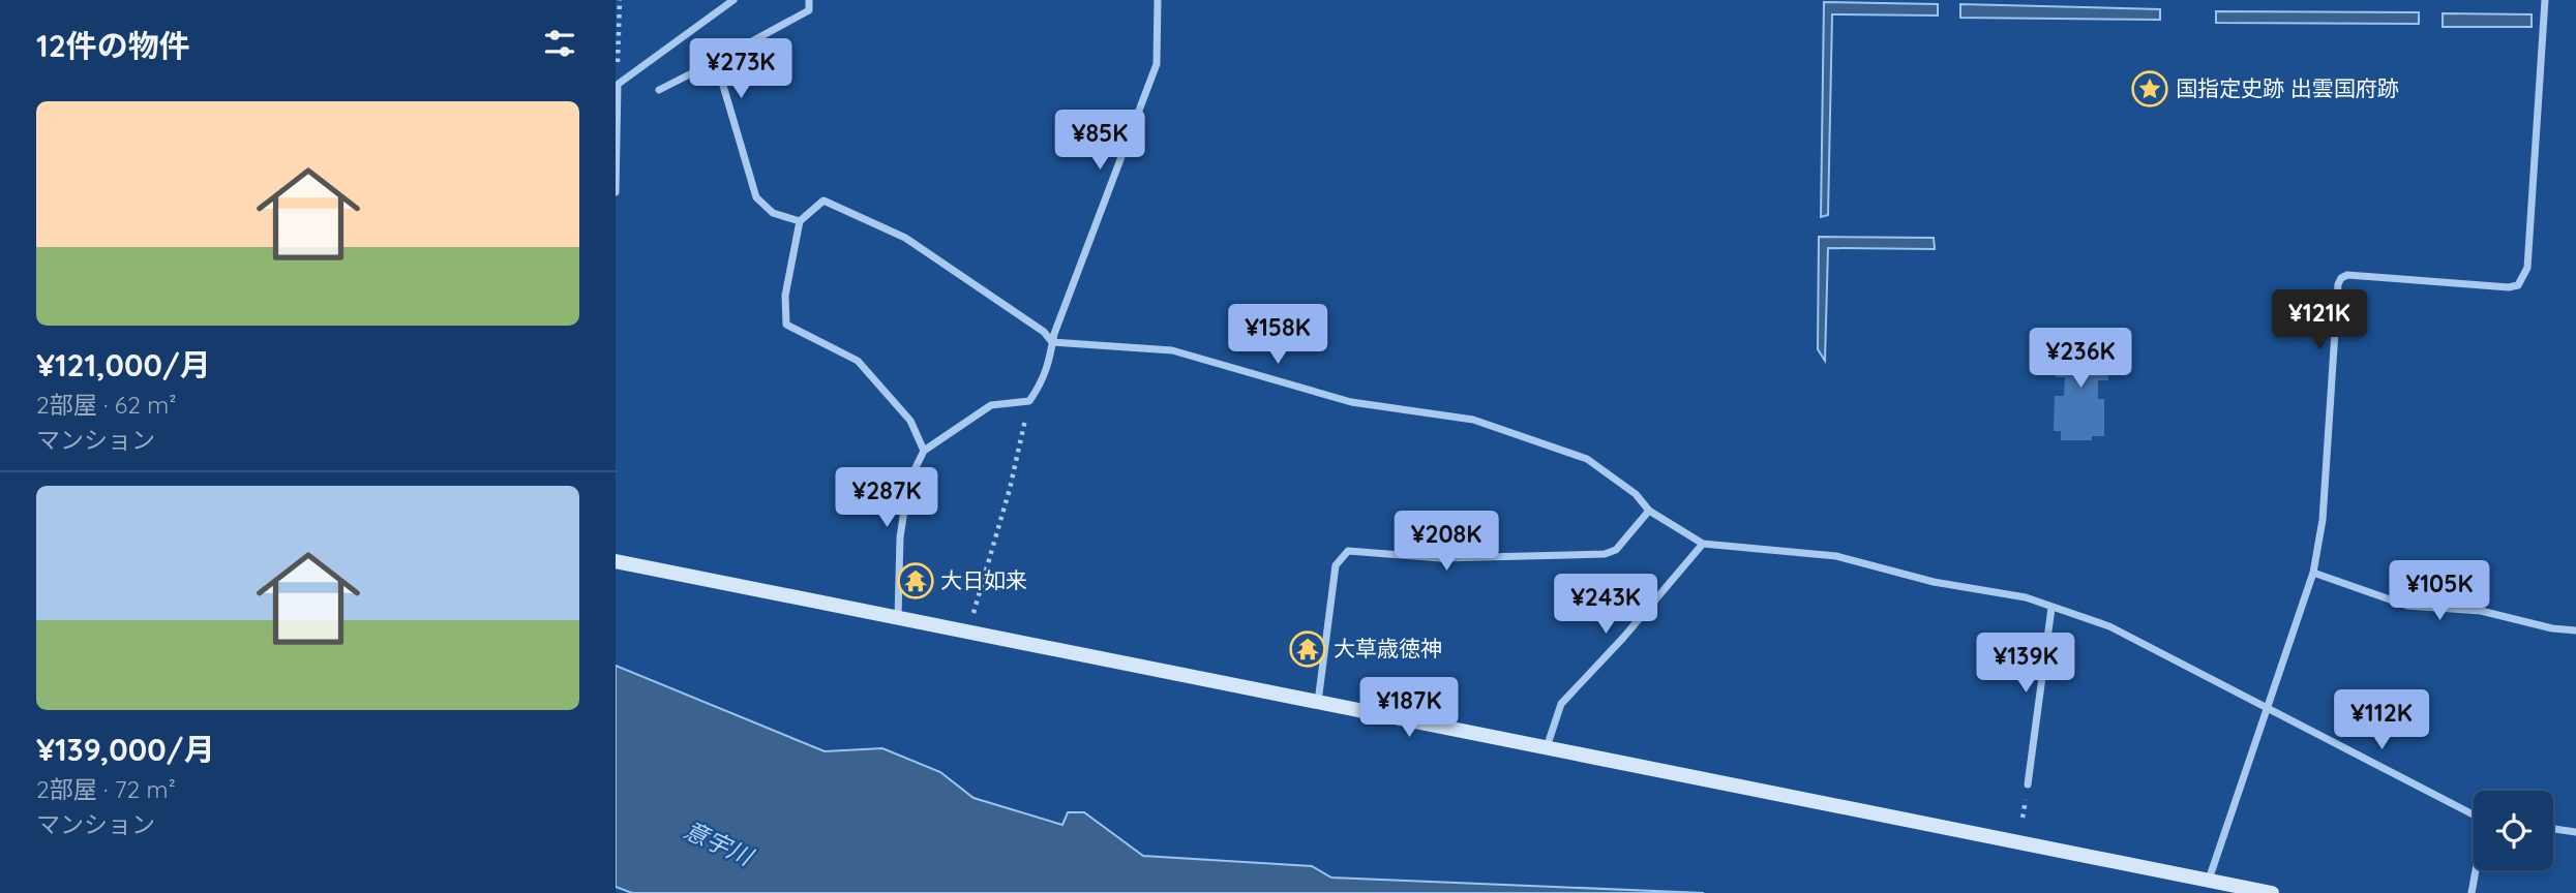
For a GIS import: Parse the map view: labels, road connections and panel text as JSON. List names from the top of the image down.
{
  "water": ["意宇川"],
  "places": {
    "place": ["国指定史跡 出雲国府跡"],
    "temple": ["大日如来", "大草歳徳神"]
  },
  "page": {
    "heading": "12件の物件",
    "price": [
      "¥273K",
      "¥85K",
      "¥121K",
      "¥158K",
      "¥236K",
      "¥287K",
      "¥208K",
      "¥105K",
      "¥243K",
      "¥139K",
      "¥187K",
      "¥112K"
    ],
    "list": [
      {
        "name": "¥121,000/月",
        "note": "2部屋 · 62 m² · マンション"
      },
      {
        "name": "¥139,000/月",
        "note": "2部屋 · 72 m² · マンション"
      }
    ]
  }
}
